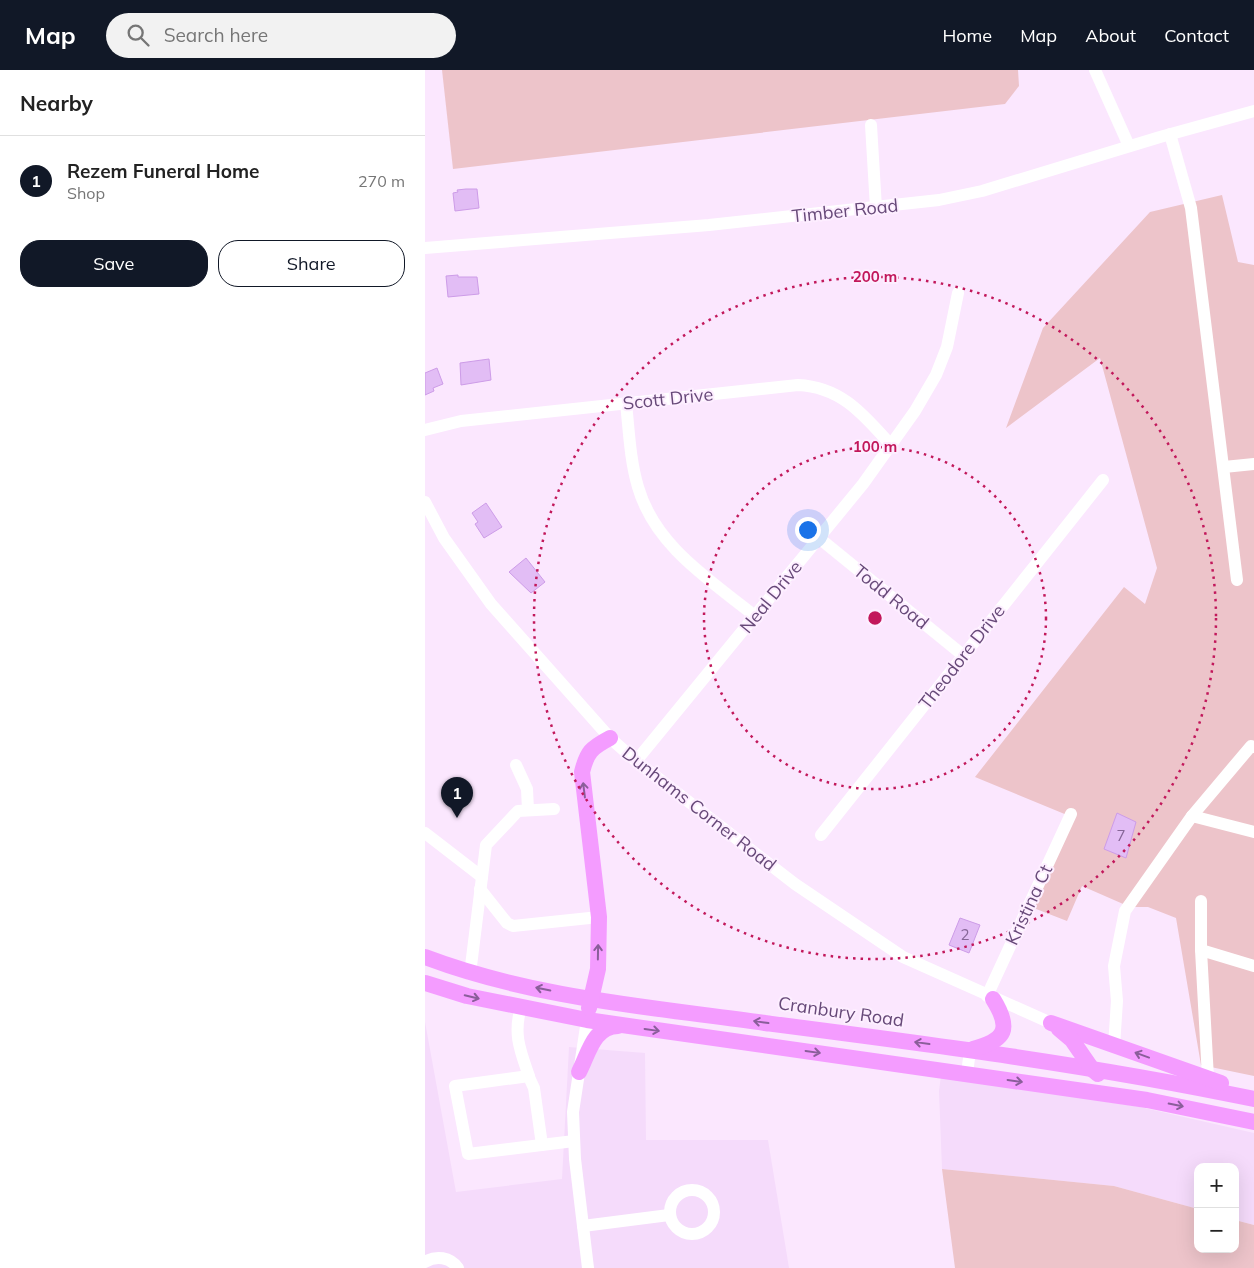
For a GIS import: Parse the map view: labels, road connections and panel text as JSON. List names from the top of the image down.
{
  "streets": {
    "main road": ["Cranbury Road"],
    "street": [
      "Timber Road",
      "Scott Drive",
      "Neal Drive",
      "Todd Road",
      "Theodore Drive",
      "Dunhams Corner Road",
      "Kristina Ct"
    ]
  },
  "crossings": [
    ["Scott Drive", "Neal Drive"],
    ["Neal Drive", "Todd Road"],
    ["Neal Drive", "Dunhams Corner Road"],
    ["Todd Road", "Theodore Drive"],
    ["Dunhams Corner Road", "Kristina Ct"]
  ],
  "house_numbers": ["7", "2"],
  "page": {
    "header": "Map",
    "search": "Search here",
    "nav": [
      "Home",
      "Map",
      "About",
      "Contact"
    ],
    "heading": "Nearby",
    "list": [
      {
        "mark": "1",
        "name": "Rezem Funeral Home",
        "note": "Shop",
        "value": "270 m"
      }
    ],
    "buttons": ["Save", "Share"],
    "pins": "1",
    "map_buttons": ["+", "−"]
  },
  "rings": ["200 m", "100 m"]
}
